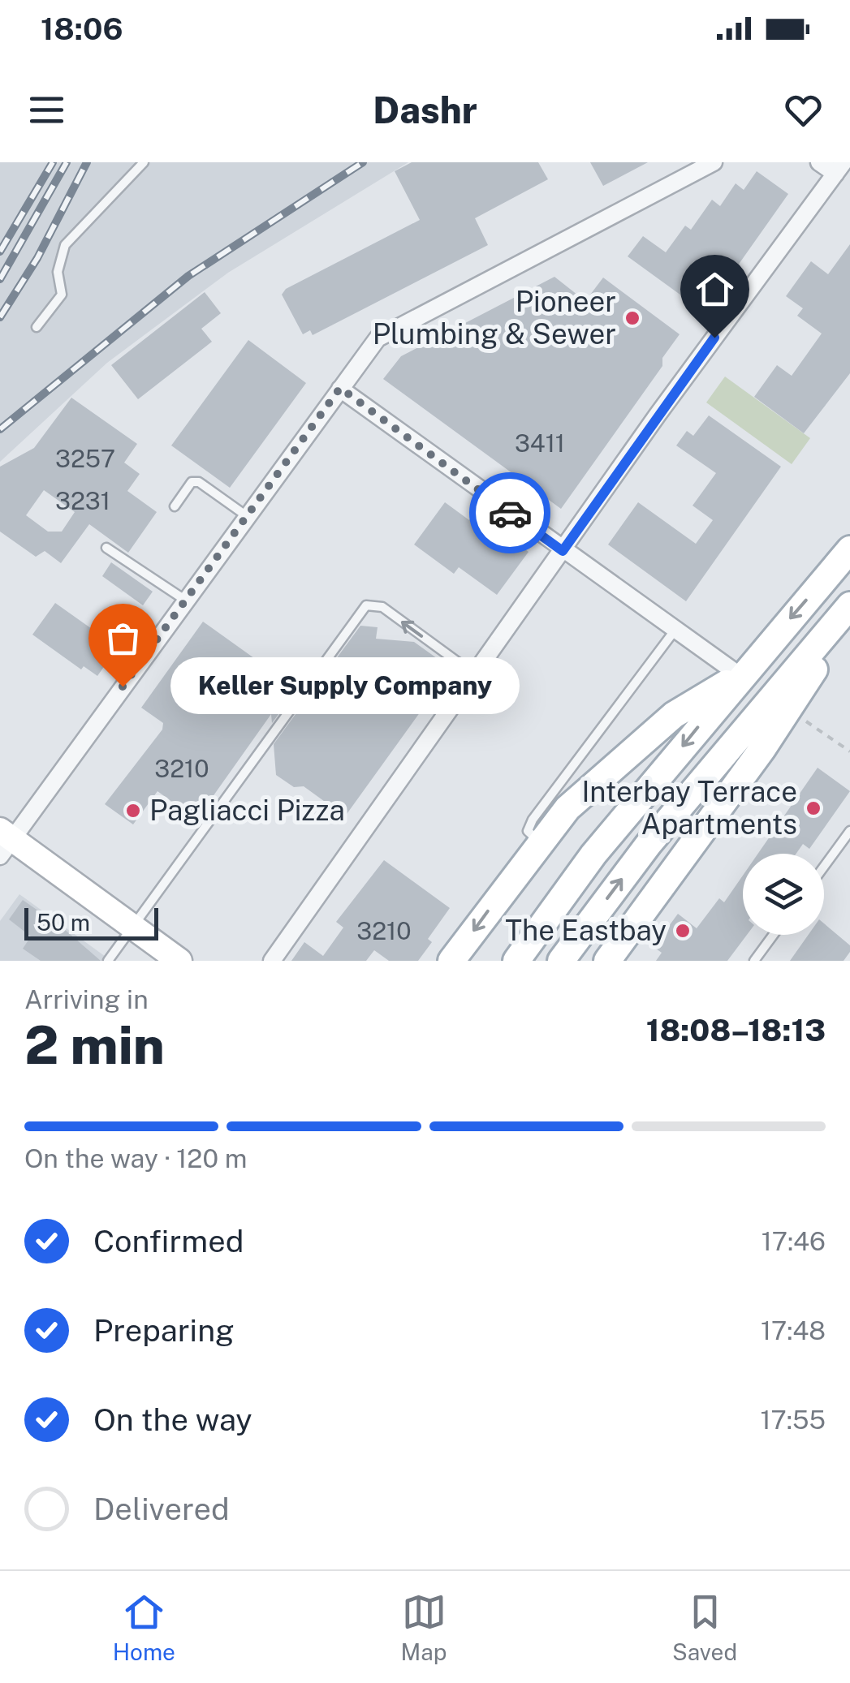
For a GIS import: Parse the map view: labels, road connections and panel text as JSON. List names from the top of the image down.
{
  "places": [
    "Pioneer Plumbing & Sewer",
    "Keller Supply Company",
    "Interbay Terrace Apartments",
    "Pagliacci Pizza",
    "The Eastbay"
  ],
  "house_numbers": [
    "3411",
    "3257",
    "3231",
    "3210",
    "3210"
  ],
  "scale_bar": "50 m",
  "page": {
    "status": "18:06",
    "header": "Dashr",
    "bubble": "Keller Supply Company",
    "scale": "50 m",
    "heading": ["2 min", "Arriving in", "18:08–18:13"],
    "bar": "On the way · 120 m",
    "list": [
      ["Confirmed", "17:46"],
      ["Preparing", "17:48"],
      ["On the way", "17:55"],
      "Delivered"
    ],
    "tabs": ["Home", "Map", "Saved"]
  }
}
